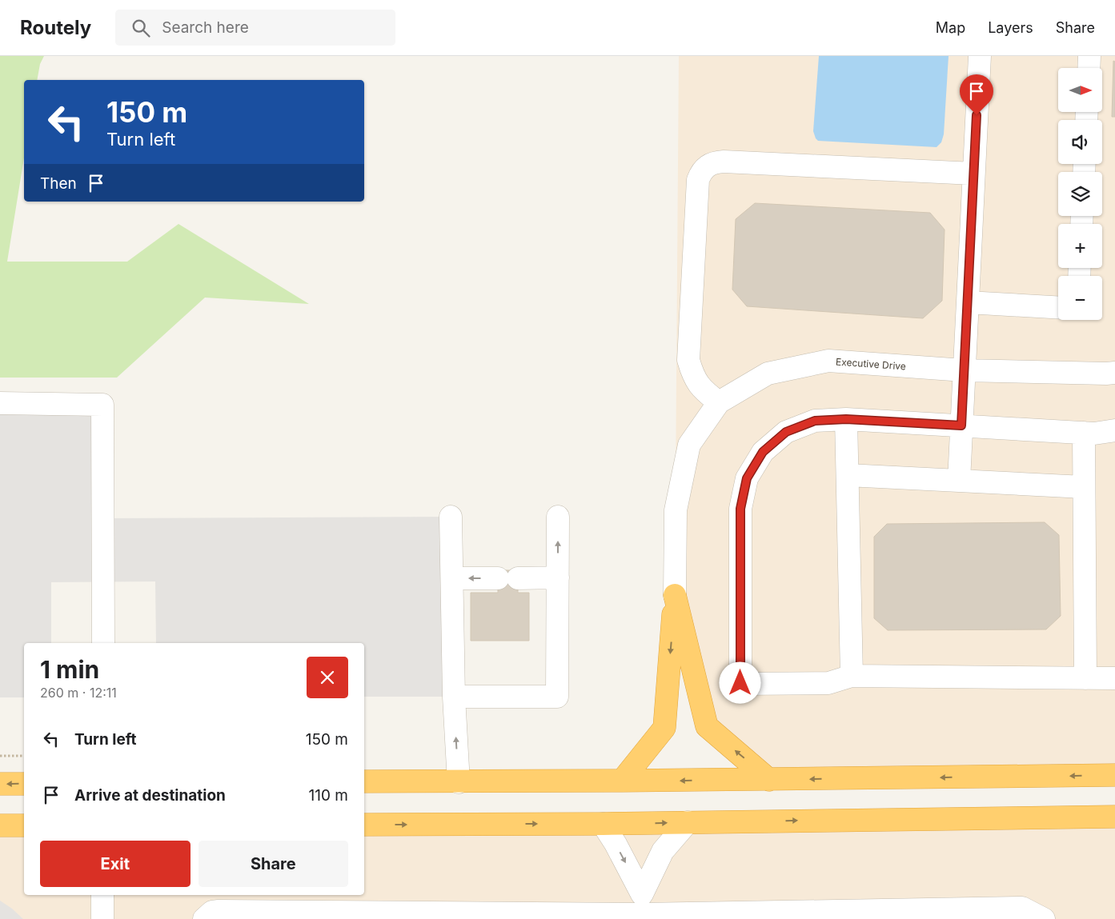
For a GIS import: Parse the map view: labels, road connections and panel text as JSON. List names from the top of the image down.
{
  "streets": {
    "street": ["Executive Drive"]
  },
  "north": "right",
  "page": {
    "header": "Routely",
    "search": "Search here",
    "nav": ["Map", "Layers", "Share"],
    "map_buttons": ["+", "−"],
    "turn": ["150 m", "Turn left"],
    "then": "Then",
    "heading": ["1 min", "260 m · 12:11"],
    "list": [
      {
        "name": "Turn left",
        "value": "150 m"
      },
      {
        "name": "Arrive at destination",
        "value": "110 m"
      }
    ],
    "buttons": ["Exit", "Share"]
  }
}
